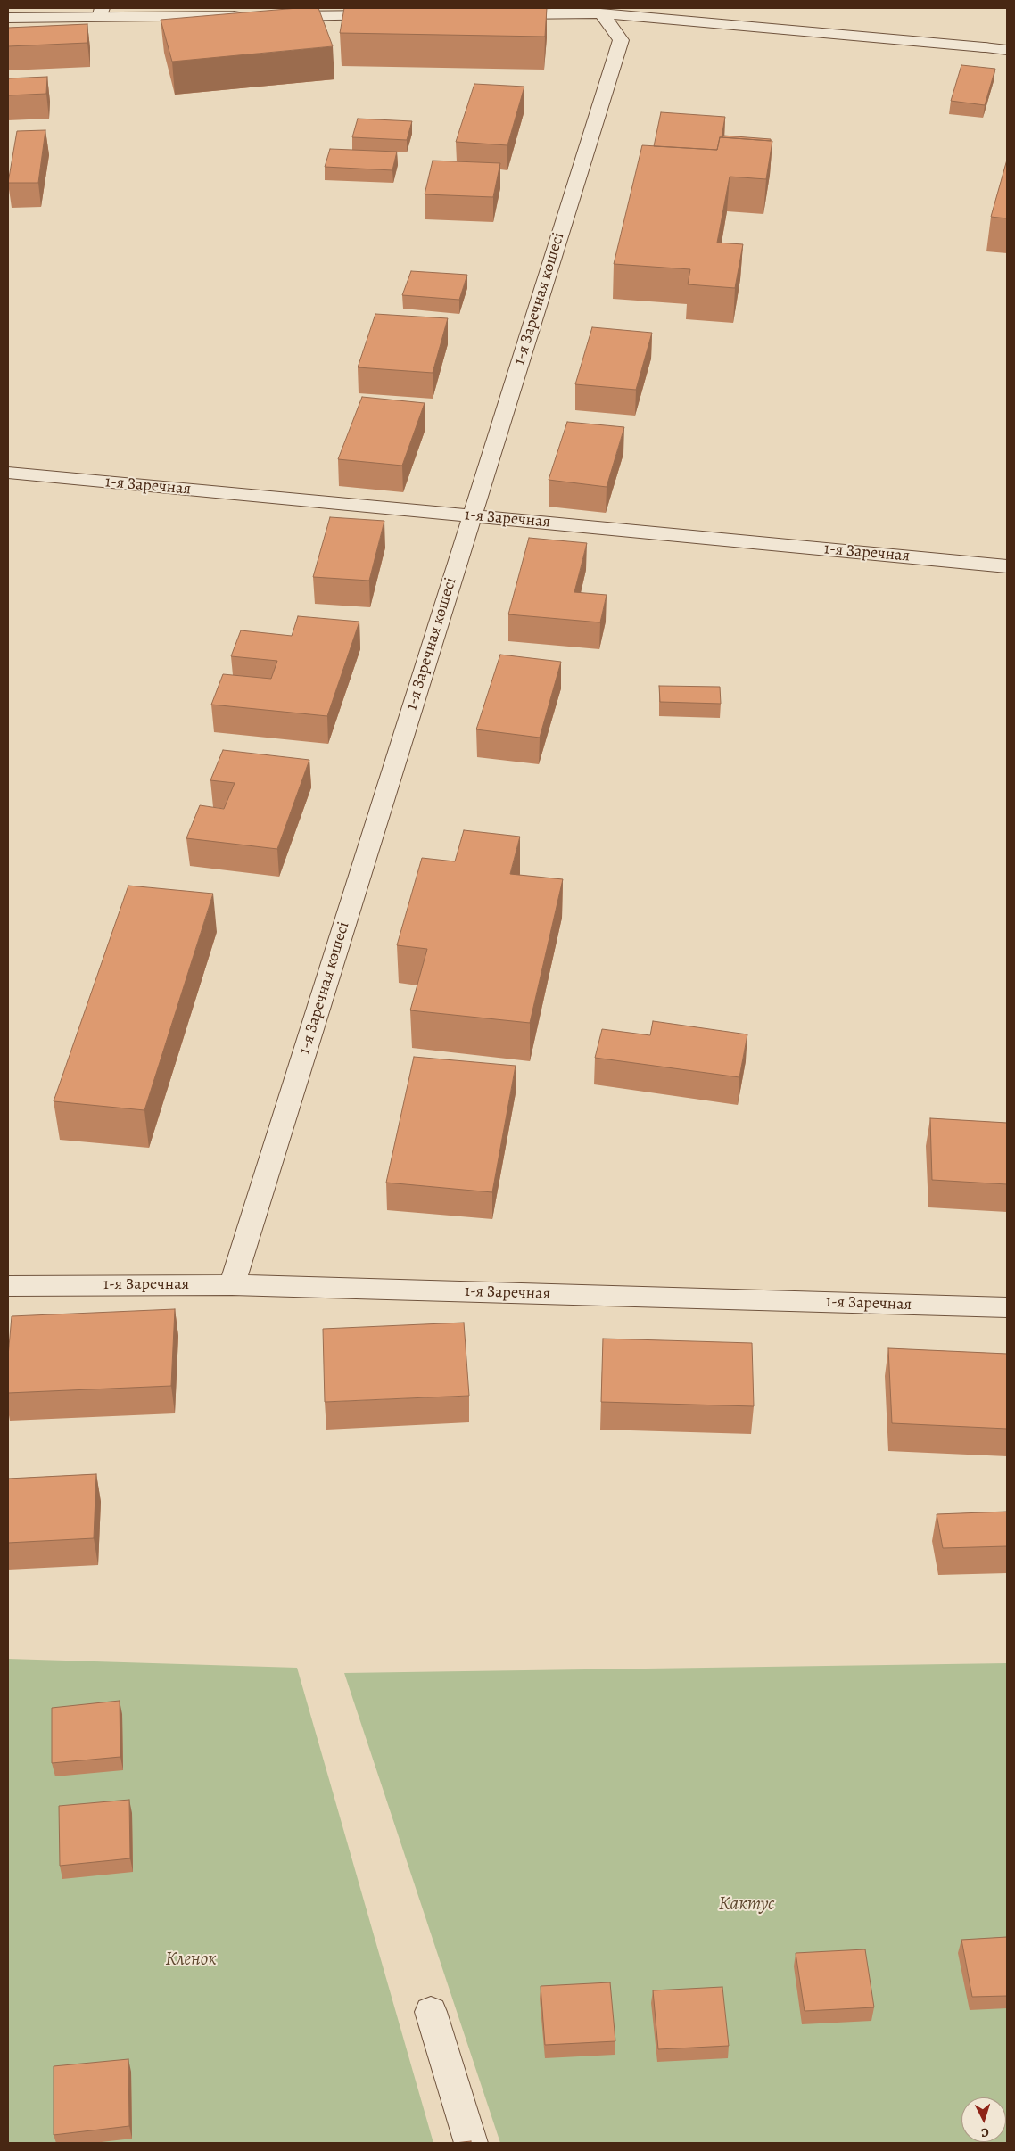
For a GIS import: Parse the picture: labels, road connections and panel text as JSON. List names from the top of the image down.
{
  "streets": {
    "street": ["1-я Заречная көшесі", "1-я Заречная"]
  },
  "crossings": [
    ["1-я Заречная көшесі", "1-я Заречная"]
  ],
  "parks": ["Кактус", "Кленок"],
  "north": "bottom"
}
